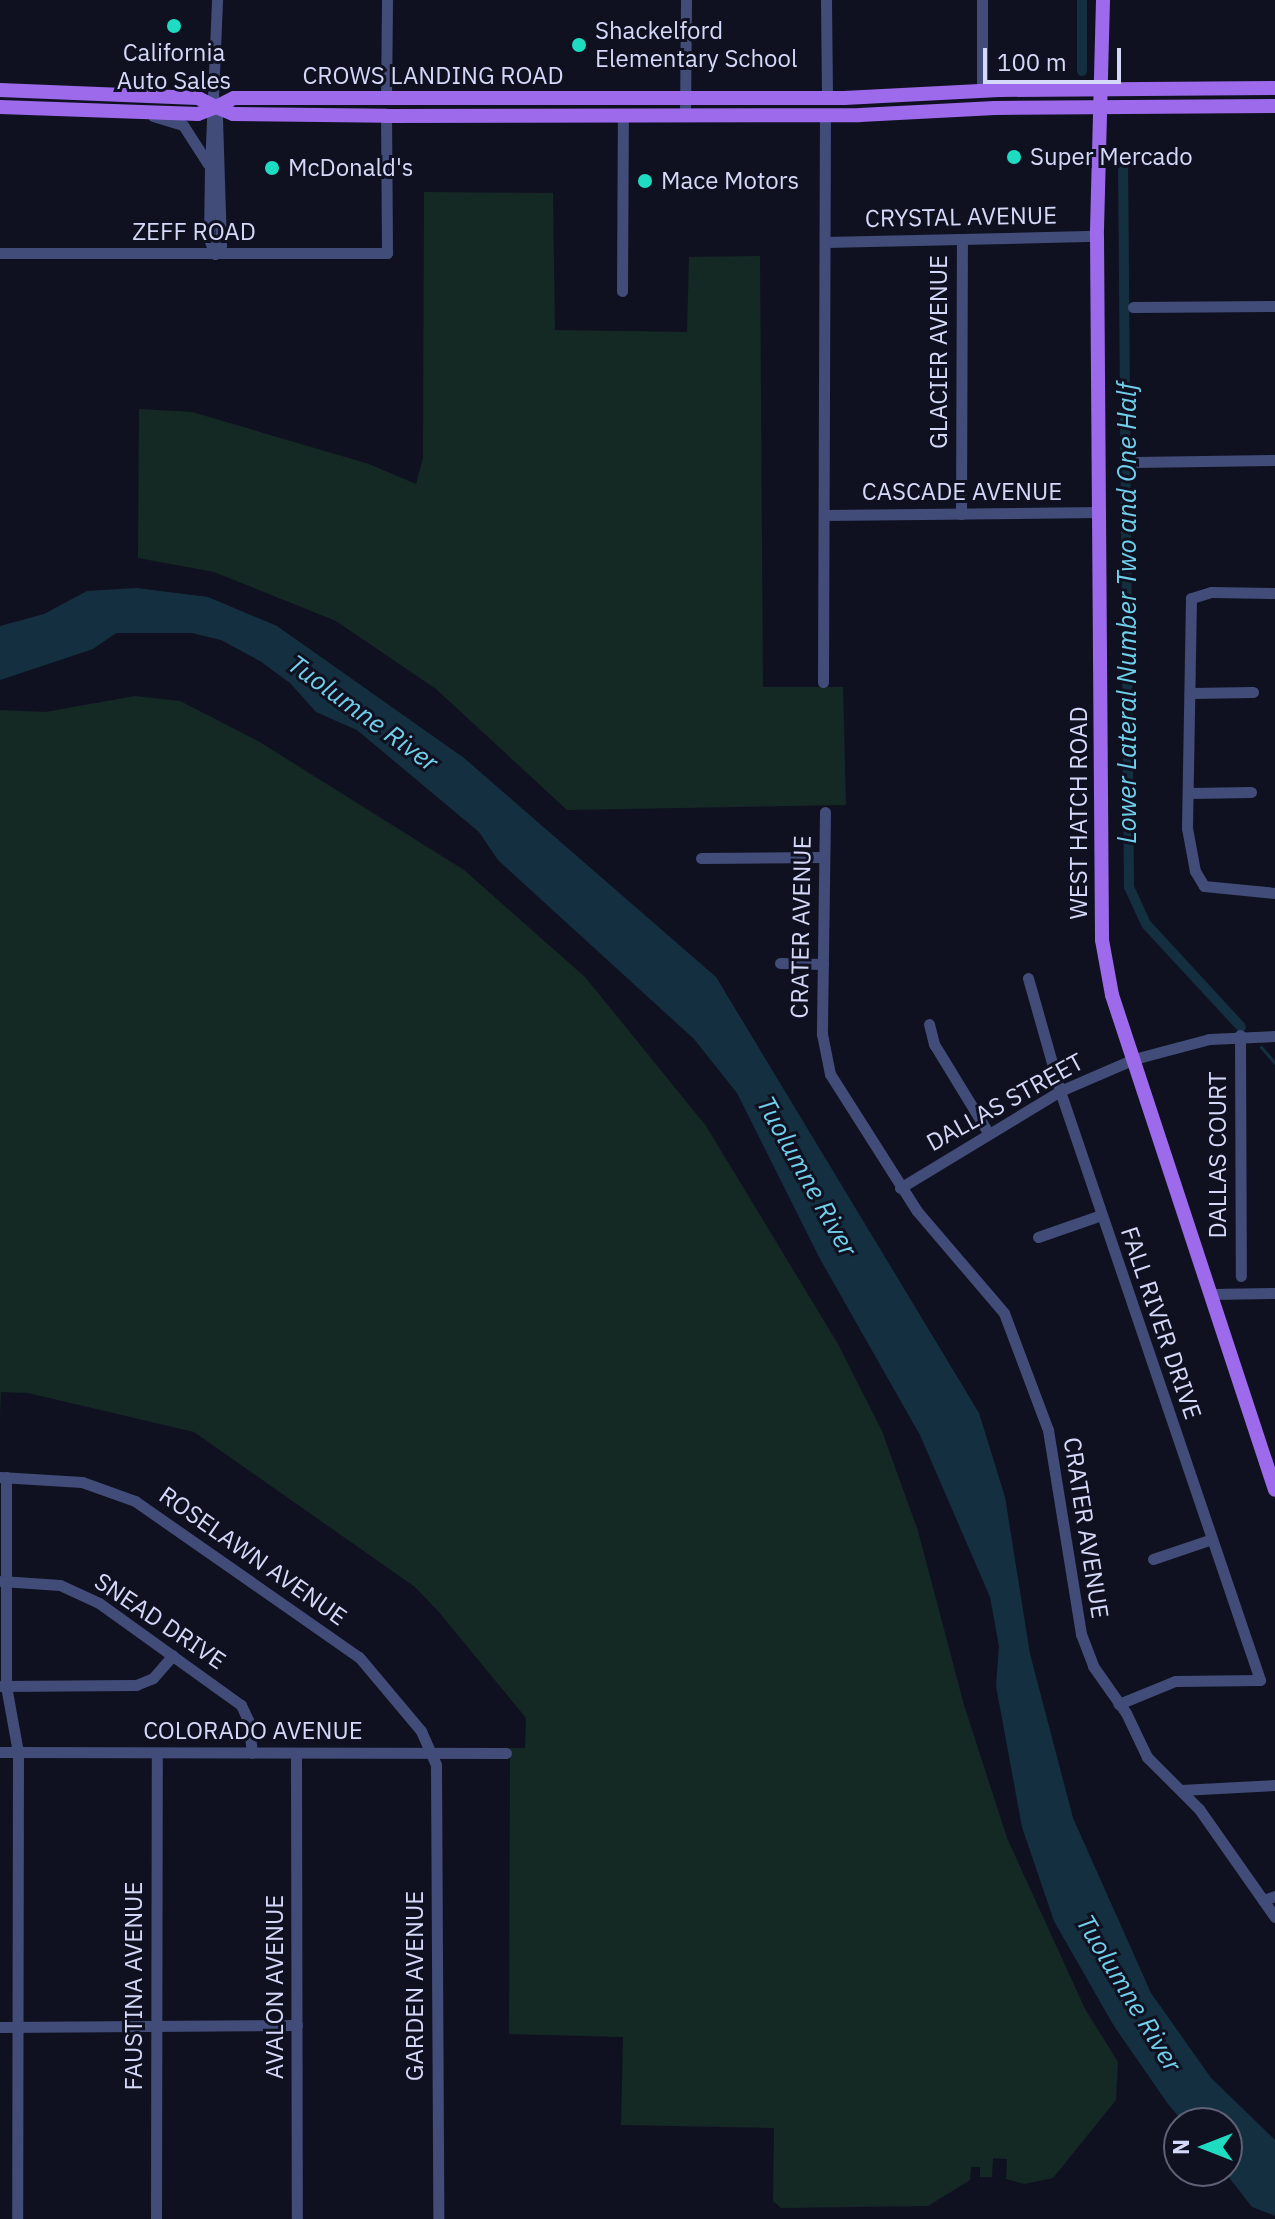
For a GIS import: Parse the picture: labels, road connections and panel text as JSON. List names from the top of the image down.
{
  "streets": {
    "main road": ["CROWS LANDING ROAD", "WEST HATCH ROAD"],
    "street": [
      "CRYSTAL AVENUE",
      "ZEFF ROAD",
      "GLACIER AVENUE",
      "CASCADE AVENUE",
      "CRATER AVENUE",
      "DALLAS STREET",
      "DALLAS COURT",
      "FALL RIVER DRIVE",
      "ROSELAWN AVENUE",
      "SNEAD DRIVE",
      "COLORADO AVENUE",
      "FAUSTINA AVENUE",
      "GARDEN AVENUE",
      "AVALON AVENUE"
    ]
  },
  "crossings": [
    ["CROWS LANDING ROAD", "ZEFF ROAD"],
    ["CROWS LANDING ROAD", "WEST HATCH ROAD"],
    ["CRYSTAL AVENUE", "GLACIER AVENUE"],
    ["CRYSTAL AVENUE", "WEST HATCH ROAD"],
    ["GLACIER AVENUE", "CASCADE AVENUE"],
    ["CASCADE AVENUE", "WEST HATCH ROAD"],
    ["WEST HATCH ROAD", "DALLAS STREET"],
    ["CRATER AVENUE", "DALLAS STREET"],
    ["CRATER AVENUE", "FALL RIVER DRIVE"],
    ["DALLAS STREET", "DALLAS COURT"],
    ["DALLAS STREET", "FALL RIVER DRIVE"],
    ["ROSELAWN AVENUE", "COLORADO AVENUE"],
    ["ROSELAWN AVENUE", "GARDEN AVENUE"],
    ["SNEAD DRIVE", "COLORADO AVENUE"],
    ["COLORADO AVENUE", "FAUSTINA AVENUE"],
    ["COLORADO AVENUE", "GARDEN AVENUE"],
    ["COLORADO AVENUE", "AVALON AVENUE"]
  ],
  "water": ["Lower Lateral Number Two and One Half", "Tuolumne River"],
  "places": [
    "California Auto Sales",
    "Shackelford Elementary School",
    "Super Mercado",
    "McDonald's",
    "Mace Motors"
  ],
  "scale_bar": "100 m",
  "north": "left"
}
